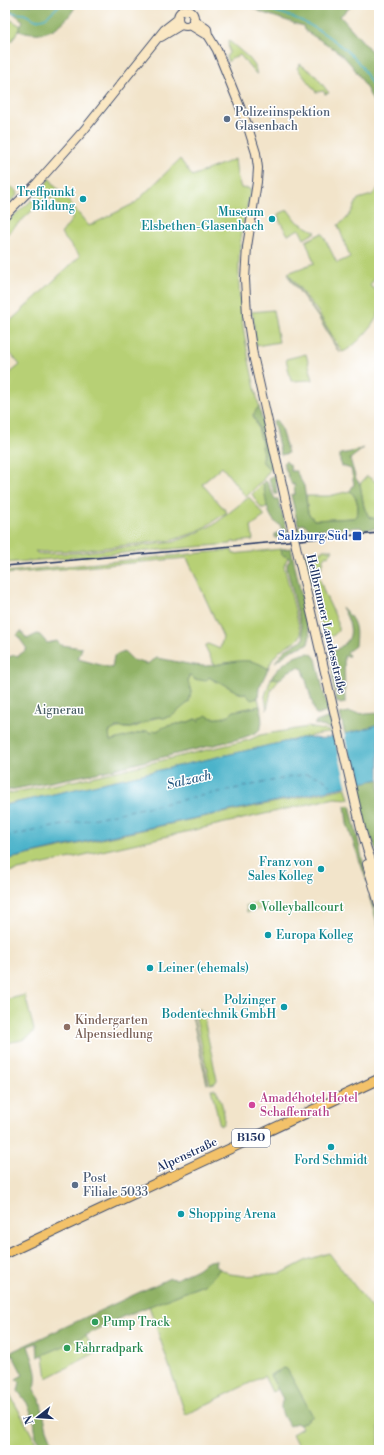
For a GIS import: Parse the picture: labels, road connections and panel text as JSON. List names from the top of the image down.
{
  "streets": {
    "main road": ["Hellbrunner Landesstraße", "B150", "Alpenstraße"]
  },
  "water": ["Salzach"],
  "parks": ["Aignerau"],
  "places": {
    "other": [
      "Polizeiinspektion Glasenbach",
      "Treffpunkt Bildung",
      "Museum Elsbethen-Glasenbach",
      "Franz von Sales Kolleg",
      "Volleyballcourt",
      "Europa Kolleg",
      "Leiner (ehemals)",
      "Polzinger Bodentechnik GmbH",
      "Kindergarten Alpensiedlung",
      "Amadéhotel Hotel Schaffenrath",
      "Ford Schmidt",
      "Post Filiale 5033",
      "Shopping Arena",
      "Pump Track",
      "Fahrradpark"
    ],
    "transit": ["Salzburg Süd"]
  },
  "north": "left"
}
